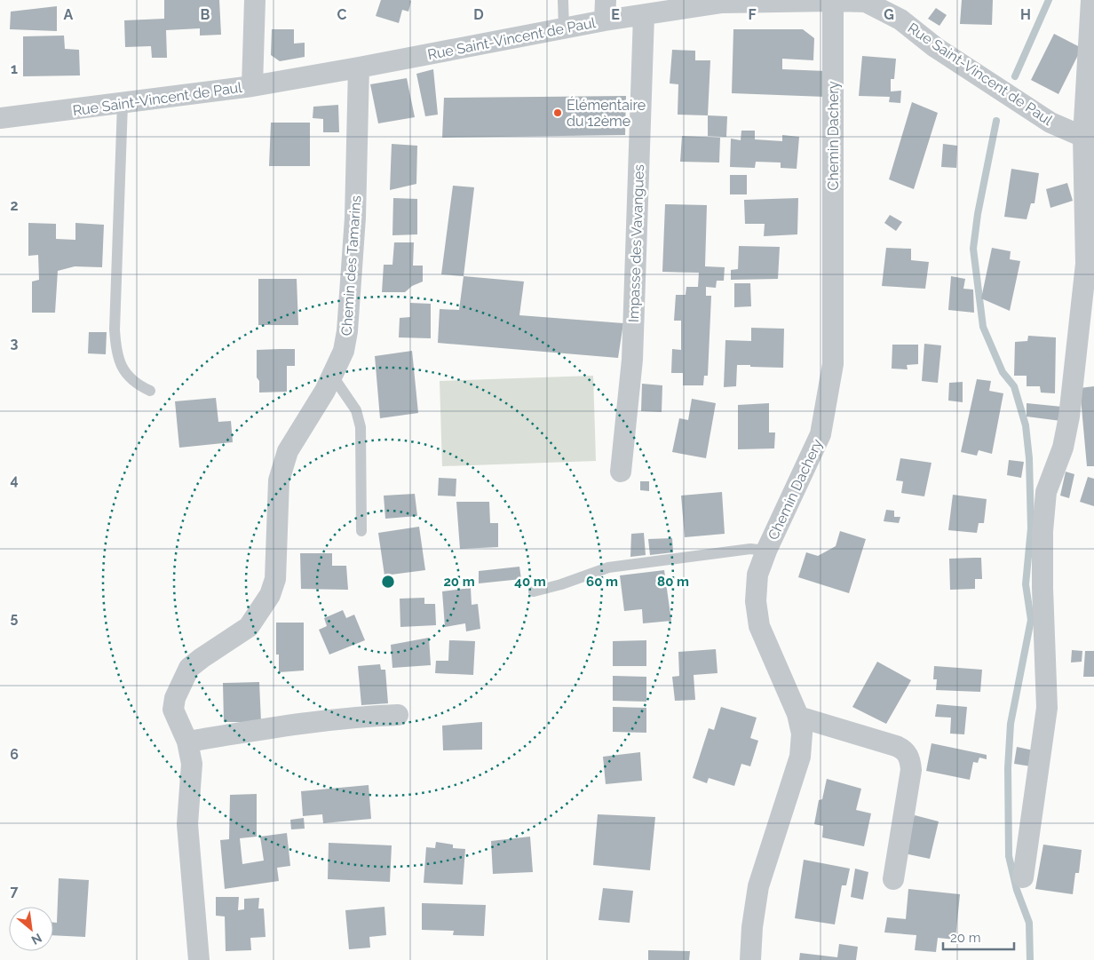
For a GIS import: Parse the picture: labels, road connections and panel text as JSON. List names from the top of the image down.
{
  "streets": {
    "street": [
      "Rue Saint-Vincent de Paul",
      "Chemin Dachery",
      "Impasse des Vavangues",
      "Chemin des Tamarins"
    ]
  },
  "crossings": [
    ["Rue Saint-Vincent de Paul", "Chemin Dachery"],
    ["Rue Saint-Vincent de Paul", "Impasse des Vavangues"],
    ["Rue Saint-Vincent de Paul", "Chemin des Tamarins"]
  ],
  "places": ["Élémentaire du 12ème"],
  "scale_bar": "20 m",
  "north": "bottom right",
  "grid": {
    "columns": [
      "A",
      "B",
      "C",
      "D",
      "E",
      "F",
      "G",
      "H"
    ],
    "rows": [
      "1",
      "2",
      "3",
      "4",
      "5",
      "6",
      "7"
    ]
  },
  "rings": [
    "20 m",
    "40 m",
    "60 m",
    "80 m"
  ]
}
